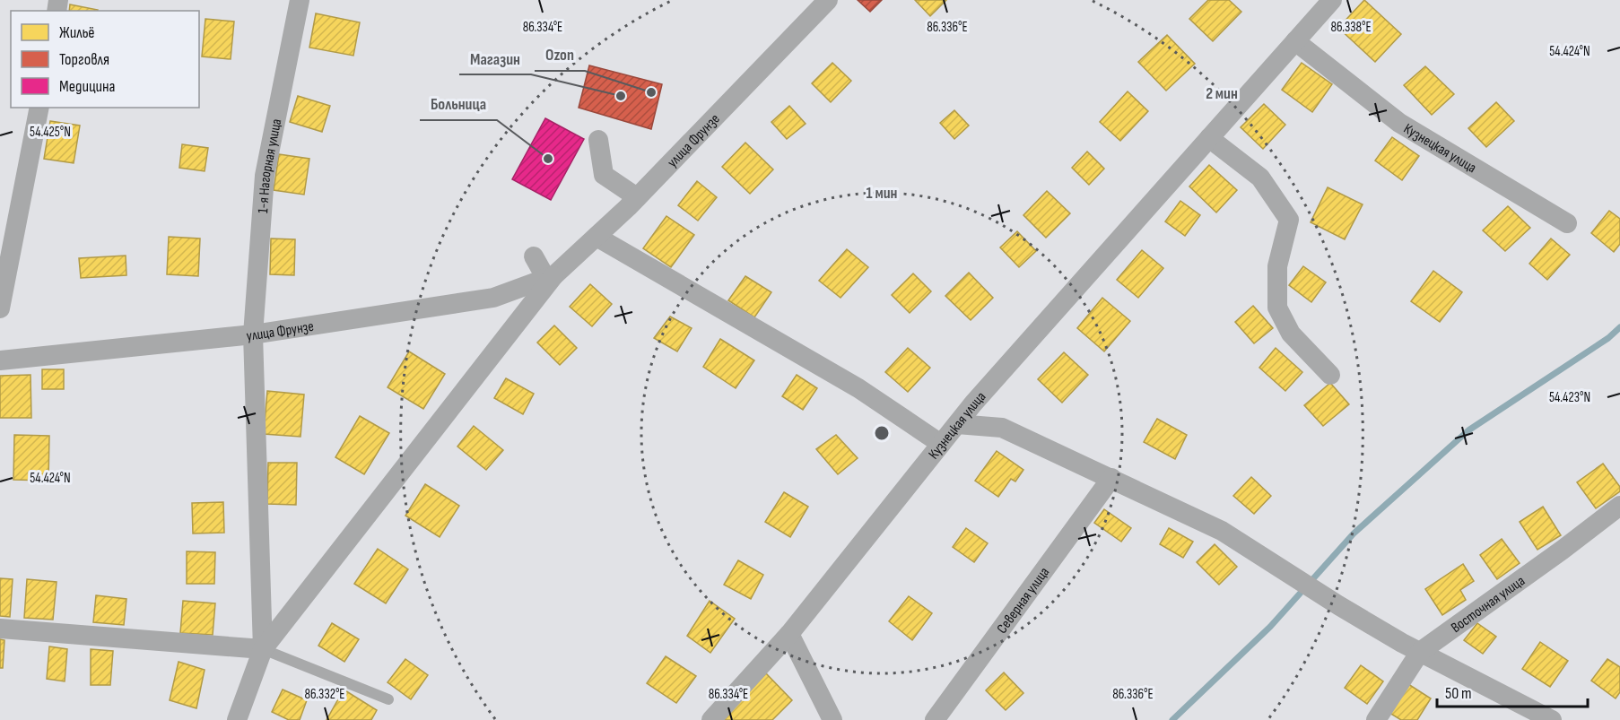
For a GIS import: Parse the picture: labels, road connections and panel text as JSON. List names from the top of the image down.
{
  "streets": {
    "street": [
      "улица Фрунзе",
      "Кузнецкая улица",
      "1-я Нагорная улица",
      "Северная улица",
      "Восточная улица"
    ]
  },
  "crossings": [
    ["улица Фрунзе", "1-я Нагорная улица"]
  ],
  "places": ["Ozon", "Магазин", "Больница"],
  "legend": ["Жильё", "Торговля", "Медицина"],
  "scale_bar": "50 m",
  "coordinates": [
    "86.334°E",
    "86.336°E",
    "86.338°E",
    "54.424°N",
    "54.425°N",
    "54.423°N",
    "86.332°E"
  ],
  "rings": ["2 мин", "1 мин"]
}
